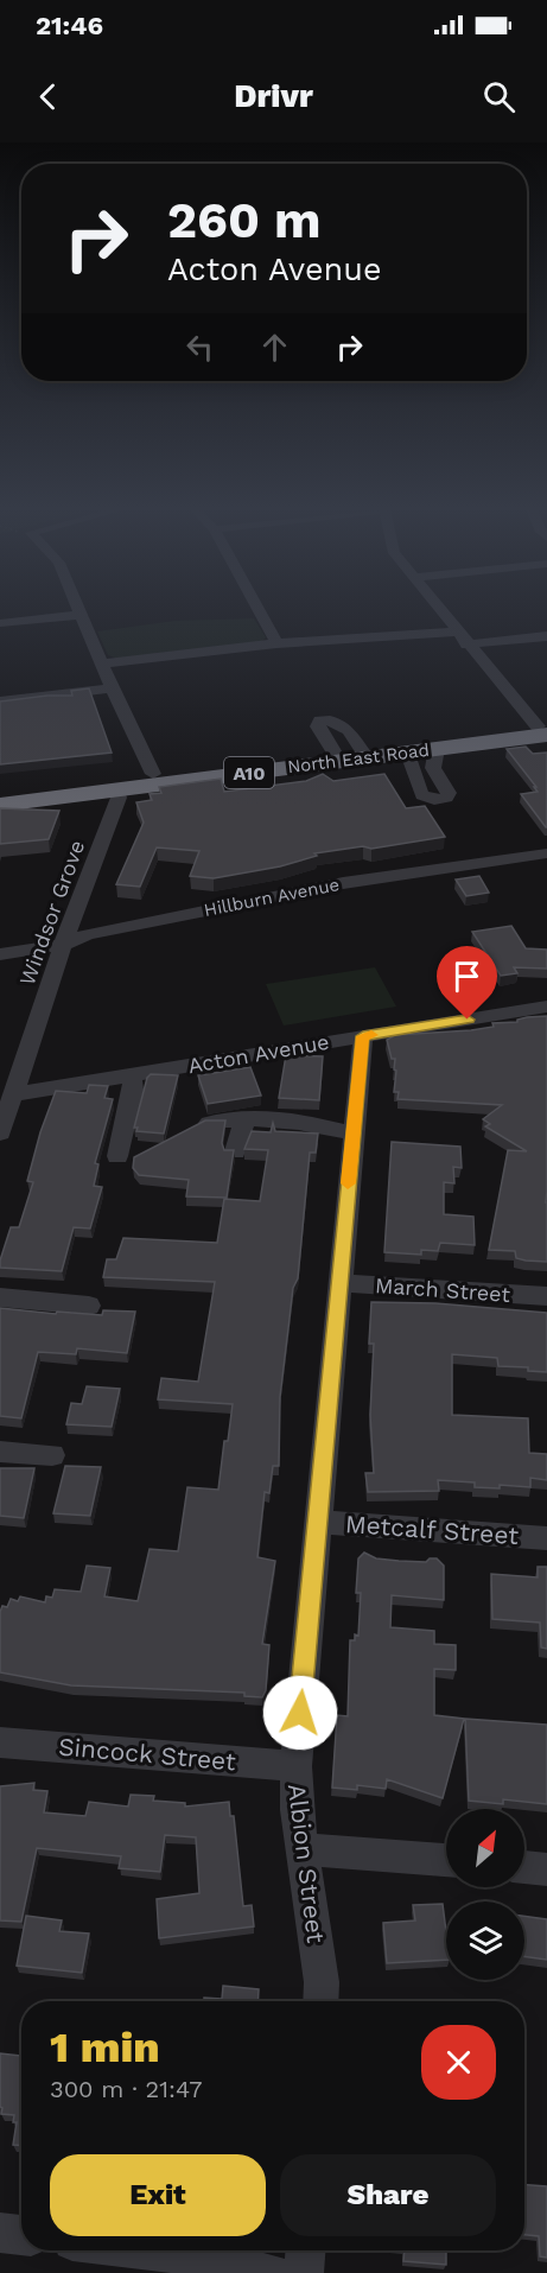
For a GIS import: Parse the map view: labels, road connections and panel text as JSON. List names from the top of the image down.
{
  "streets": {
    "highway": ["North East Road", "A10"],
    "street": [
      "Hillburn Avenue",
      "Windsor Grove",
      "Acton Avenue",
      "March Street",
      "Metcalf Street",
      "Sincock Street",
      "Albion Street"
    ]
  },
  "crossings": [
    ["North East Road", "Windsor Grove"],
    ["Hillburn Avenue", "Windsor Grove"],
    ["Windsor Grove", "Acton Avenue"],
    ["Acton Avenue", "Albion Street"],
    ["March Street", "Albion Street"],
    ["Metcalf Street", "Albion Street"],
    ["Sincock Street", "Albion Street"]
  ],
  "north": "top right",
  "page": {
    "status": "21:46",
    "header": "Drivr",
    "turn": ["260 m", "Acton Avenue"],
    "heading": ["1 min", "300 m · 21:47"],
    "buttons": ["Exit", "Share"]
  }
}
